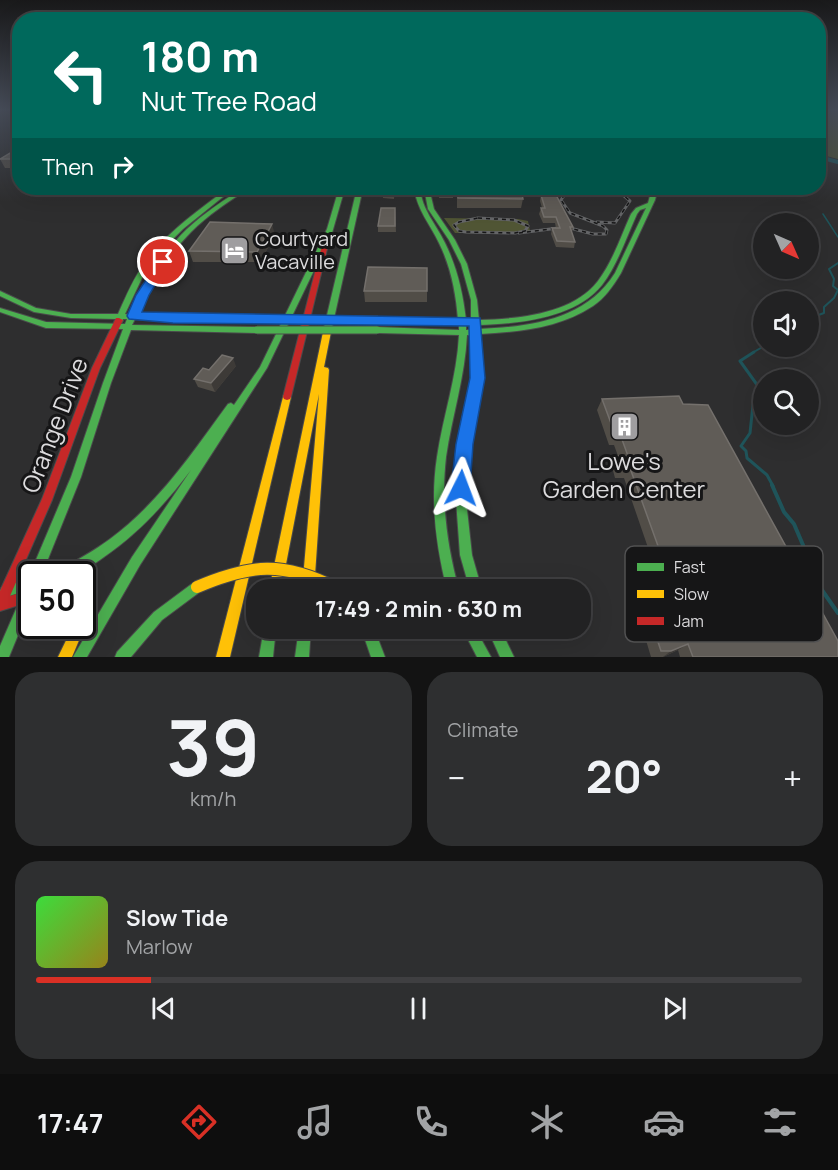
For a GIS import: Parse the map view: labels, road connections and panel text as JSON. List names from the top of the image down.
{
  "streets": {
    "main road": ["Orange Drive"]
  },
  "places": {
    "hotel": ["Courtyard Vacaville"],
    "building": ["Lowe's Garden Center"]
  },
  "legend": ["Fast", "Slow", "Jam"],
  "north": "bottom right",
  "page": {
    "turn": ["180 m", "Nut Tree Road"],
    "then": "Then",
    "limit": "50",
    "trip": "17:49 · 2 min · 630 m",
    "tile": [
      ["39", "km/h"],
      "Climate"
    ],
    "heat": ["−", "20°", "+"],
    "song": ["Slow Tide", "Marlow"],
    "tabs": "17:47"
  }
}
